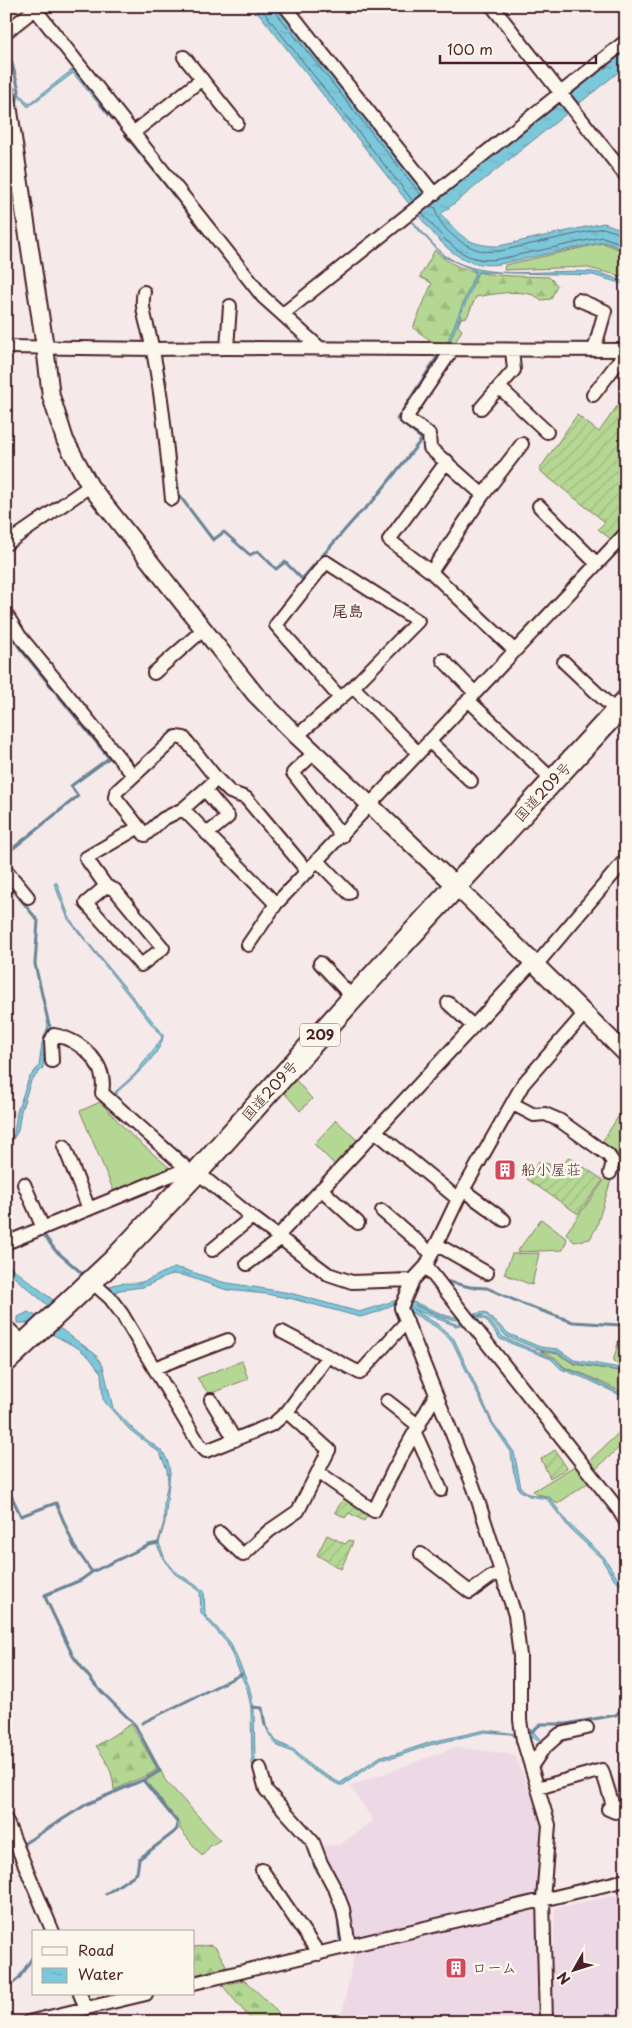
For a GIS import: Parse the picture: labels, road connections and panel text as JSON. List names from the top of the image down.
{
  "streets": {
    "highway": ["国道209号", "209"]
  },
  "districts": ["尾島"],
  "places": {
    "building": ["船小屋荘", "ローム"]
  },
  "legend": ["Road", "Water"],
  "scale_bar": "100 m",
  "north": "bottom left"
}
